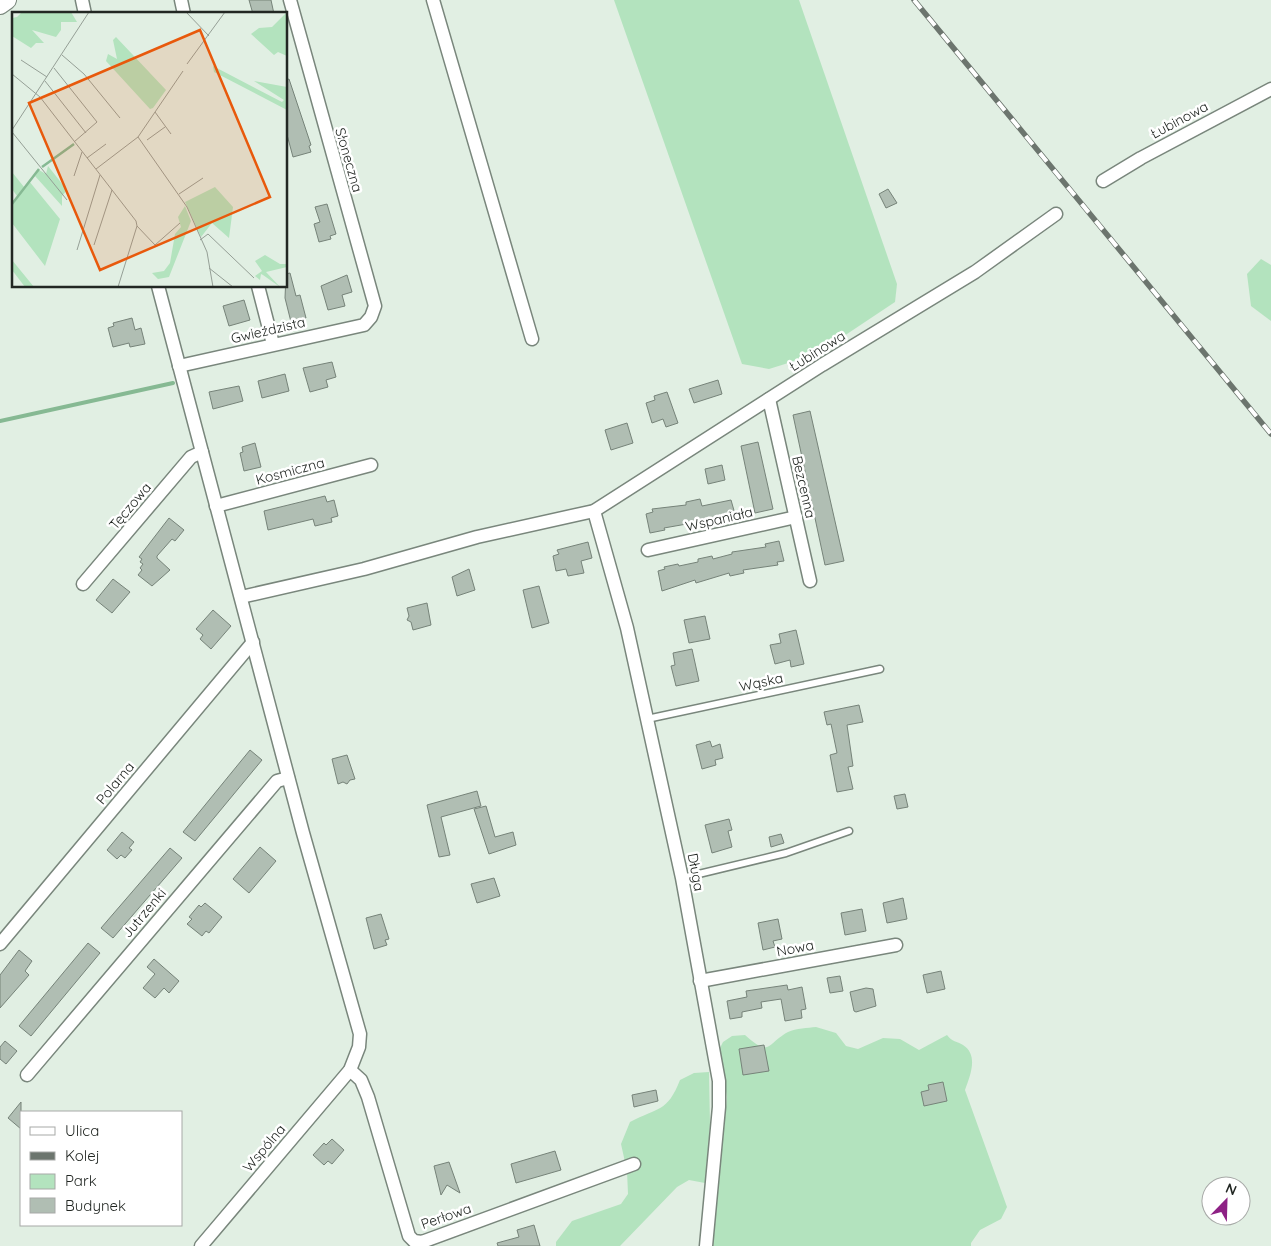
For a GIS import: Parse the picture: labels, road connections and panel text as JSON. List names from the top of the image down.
{
  "streets": {
    "street": [
      "Łubinowa",
      "Słoneczna",
      "Gwieździsta",
      "Kosmiczna",
      "Bezcenna",
      "Tęczowa",
      "Wspaniała",
      "Polarna",
      "Długa",
      "Jutrzenki",
      "Nowa",
      "Wspólna",
      "Perłowa"
    ],
    "lane": ["Wąska"]
  },
  "crossings": [
    ["Łubinowa", "Bezcenna"],
    ["Łubinowa", "Długa"],
    ["Słoneczna", "Gwieździsta"],
    ["Gwieździsta", "Wspólna"],
    ["Kosmiczna", "Wspólna"],
    ["Bezcenna", "Wspaniała"],
    ["Tęczowa", "Wspólna"],
    ["Wąska", "Długa"],
    ["Polarna", "Wspólna"],
    ["Długa", "Nowa"],
    ["Jutrzenki", "Wspólna"],
    ["Wspólna", "Perłowa"]
  ],
  "legend": [
    "Ulica",
    "Kolej",
    "Park",
    "Budynek"
  ],
  "north": "top right"
}
